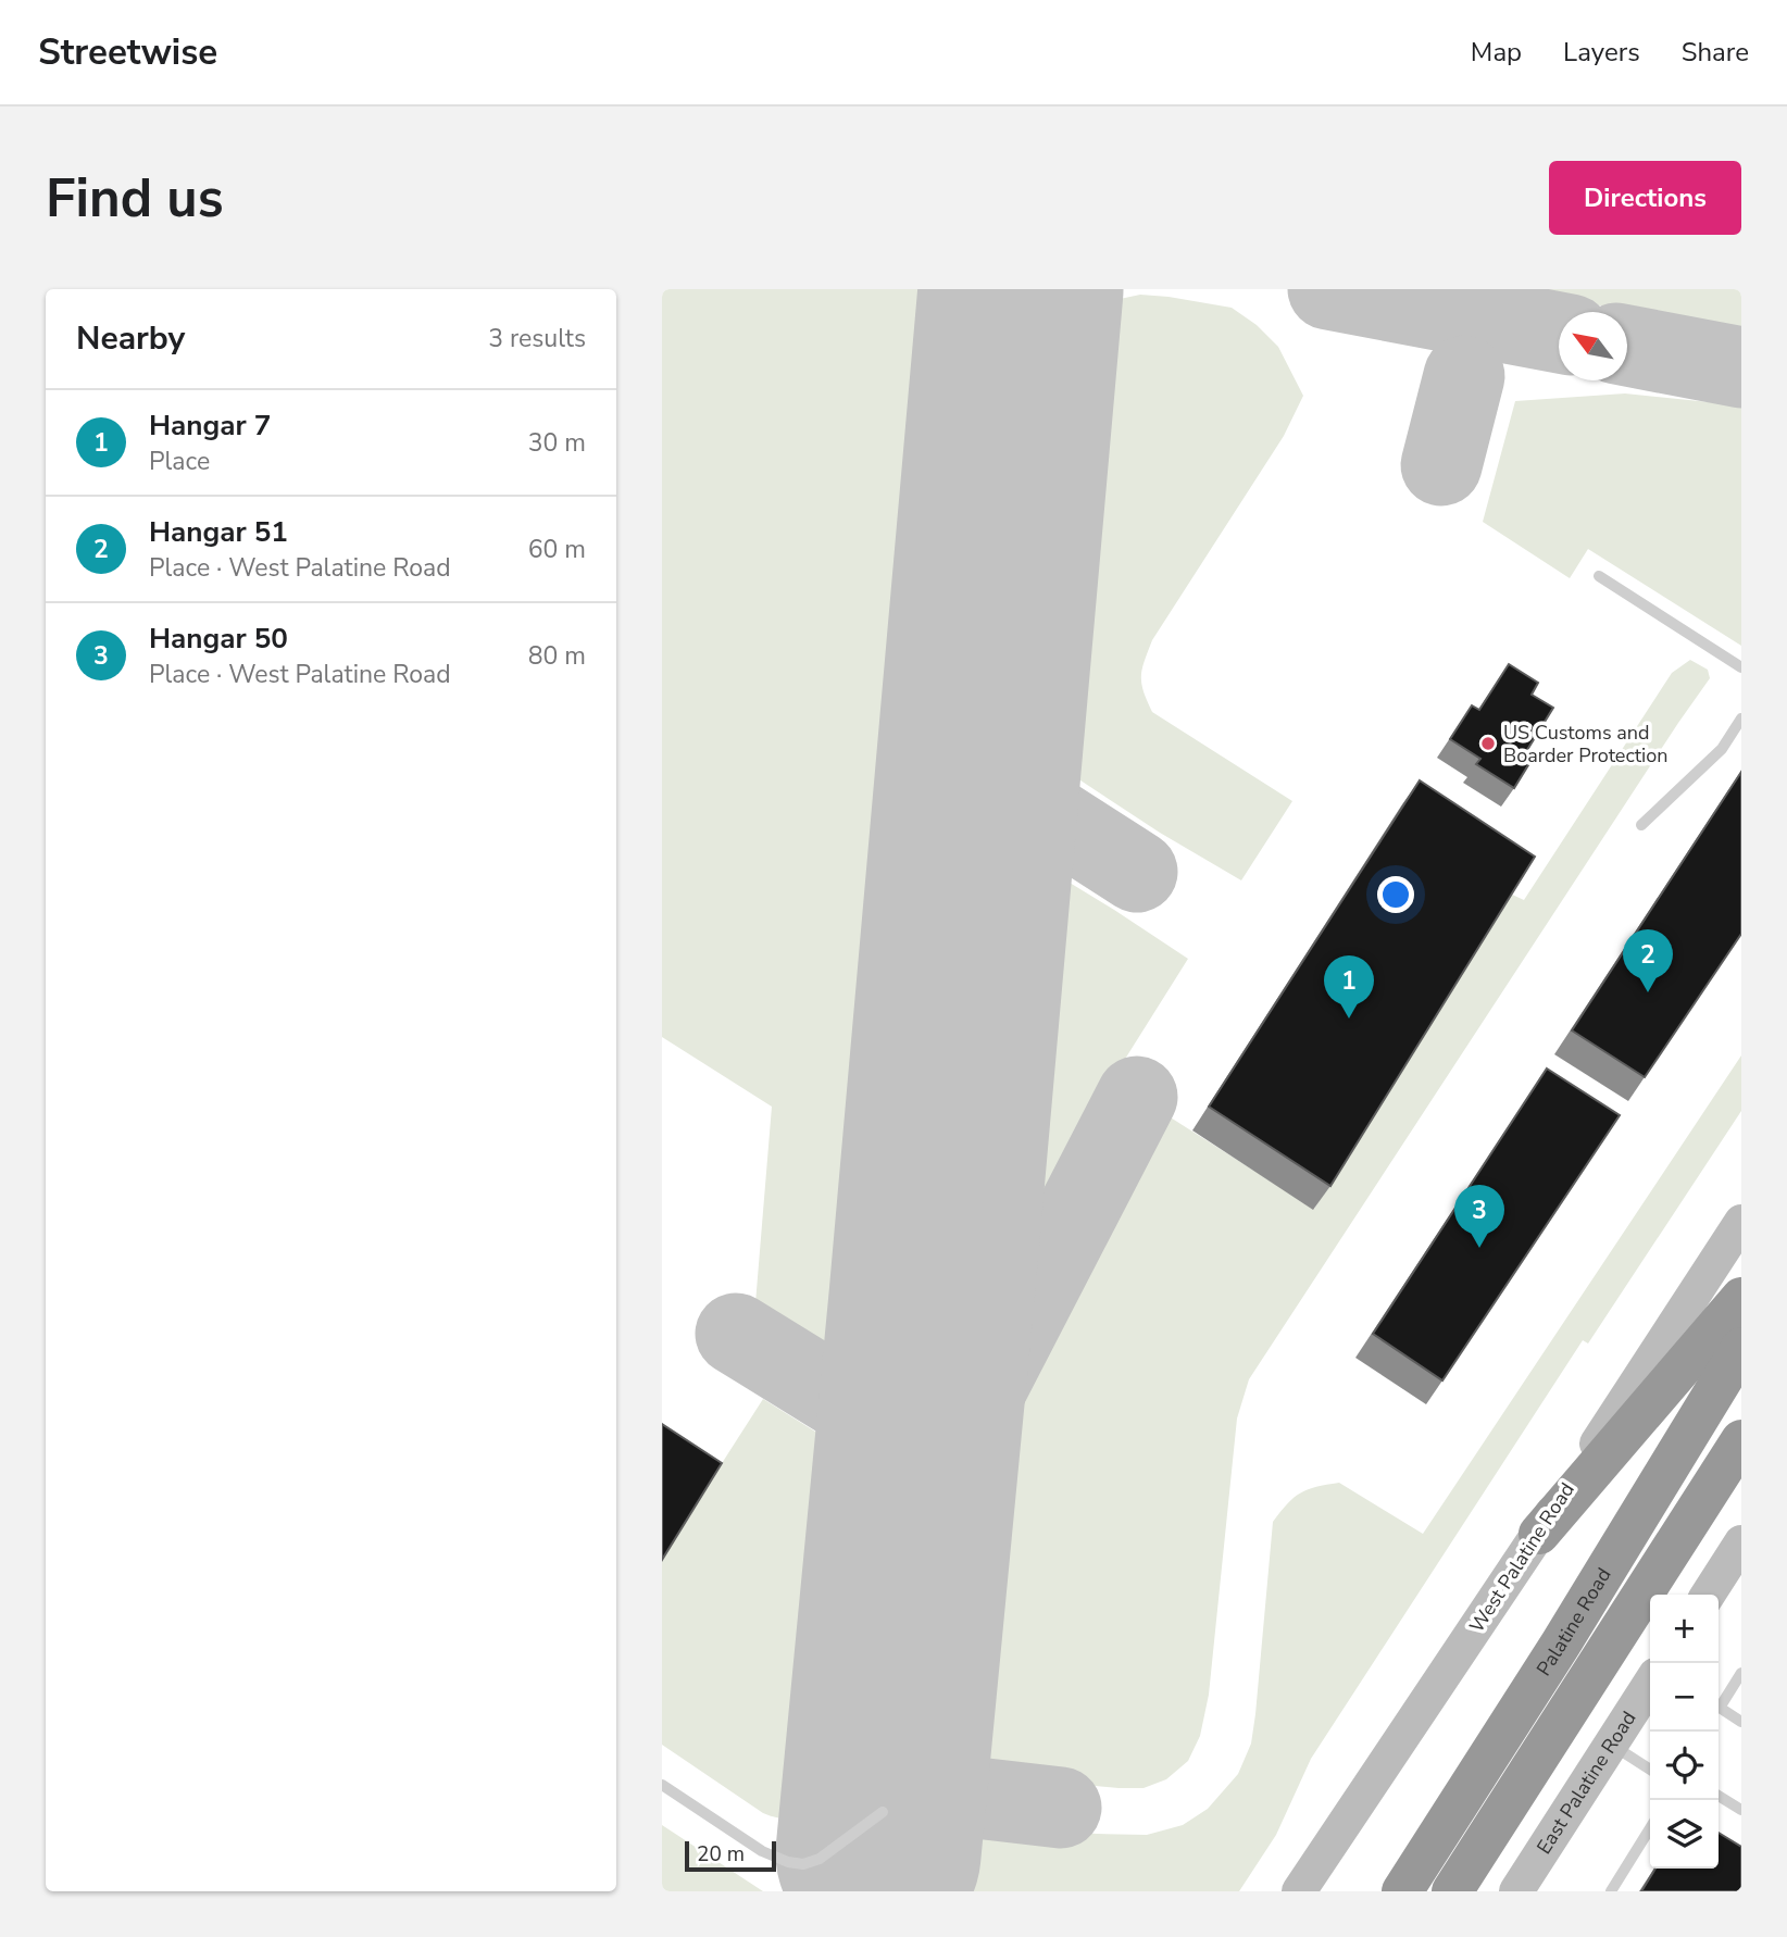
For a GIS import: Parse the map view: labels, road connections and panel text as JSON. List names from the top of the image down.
{
  "streets": {
    "highway": ["Palatine Road"],
    "street": ["West Palatine Road", "East Palatine Road"]
  },
  "places": ["US Customs and Boarder Protection"],
  "scale_bar": "20 m",
  "north": "top left",
  "page": {
    "header": "Streetwise",
    "nav": ["Map", "Layers", "Share"],
    "buttons": "Directions",
    "title": "Find us",
    "heading": ["Nearby", "3 results"],
    "list": [
      {
        "mark": "1",
        "name": "Hangar 7",
        "note": "Place",
        "value": "30 m"
      },
      {
        "mark": "2",
        "name": "Hangar 51",
        "note": "Place · West Palatine Road",
        "value": "60 m"
      },
      {
        "mark": "3",
        "name": "Hangar 50",
        "note": "Place · West Palatine Road",
        "value": "80 m"
      }
    ],
    "pins": ["2", "1", "3"],
    "map_buttons": ["+", "−"],
    "scale": "20 m"
  }
}
